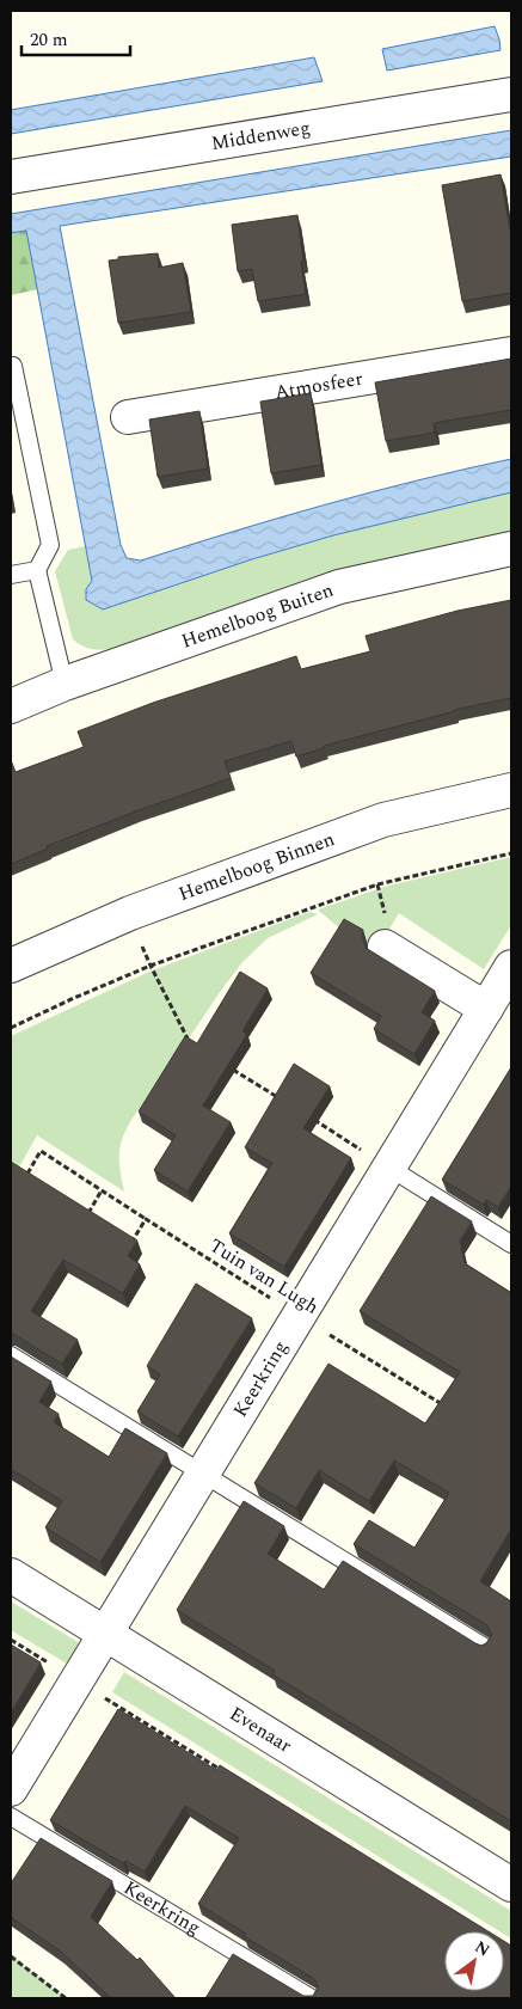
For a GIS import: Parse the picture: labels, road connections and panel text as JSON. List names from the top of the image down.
{
  "streets": {
    "street": [
      "Middenweg",
      "Atmosfeer",
      "Hemelboog Buiten",
      "Hemelboog Binnen",
      "Keerkring",
      "Evenaar"
    ],
    "path": ["Tuin van Lugh"]
  },
  "crossings": [
    ["Tuin van Lugh", "Keerkring"],
    ["Keerkring", "Evenaar"]
  ],
  "scale_bar": "20 m",
  "north": "top right"
}
